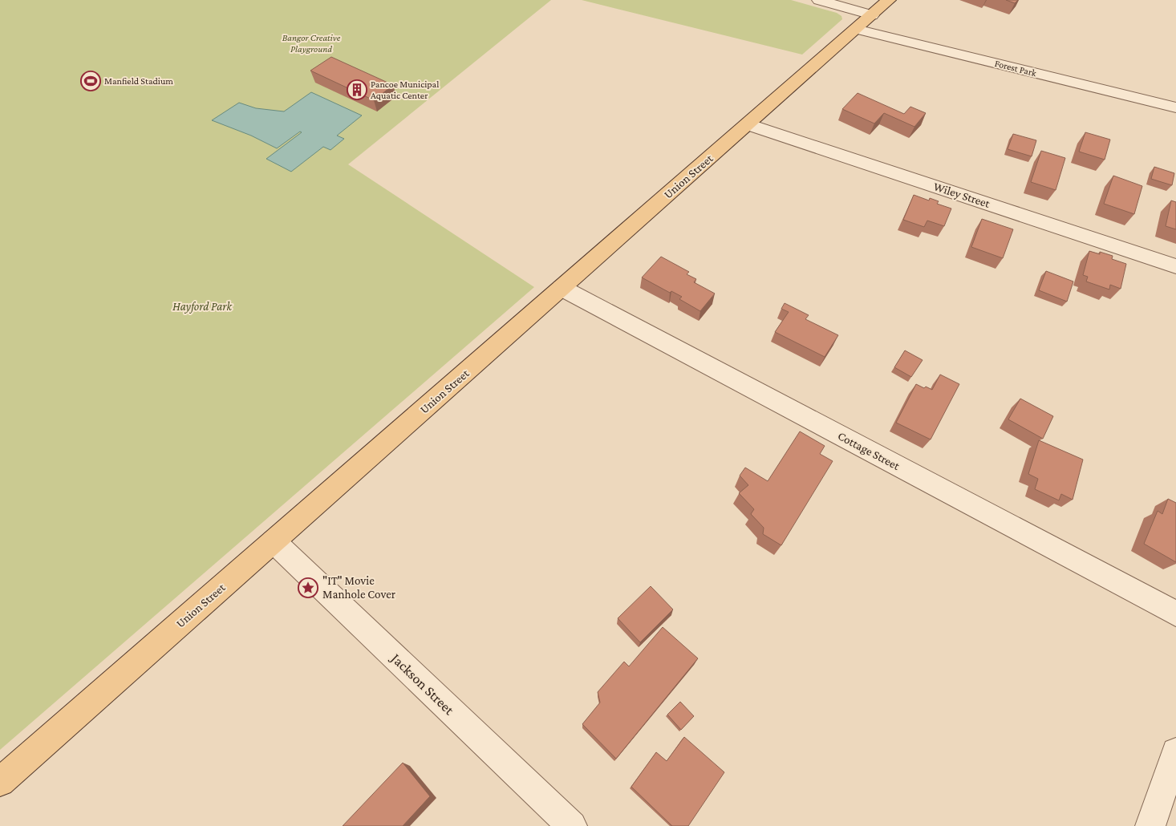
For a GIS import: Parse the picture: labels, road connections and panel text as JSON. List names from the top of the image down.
{
  "streets": {
    "main road": ["Union Street"],
    "street": [
      "Forest Park",
      "Wiley Street",
      "Cottage Street",
      "Jackson Street"
    ]
  },
  "crossings": [
    ["Forest Park", "Union Street"],
    ["Union Street", "Wiley Street"],
    ["Union Street", "Cottage Street"],
    ["Union Street", "Jackson Street"]
  ],
  "parks": ["Bangor Creative Playground", "Hayford Park"],
  "places": {
    "sports": ["Manfield Stadium"],
    "building": ["Pancoe Municipal Aquatic Center"],
    "place": ["\"IT\" Movie Manhole Cover"]
  }
}
